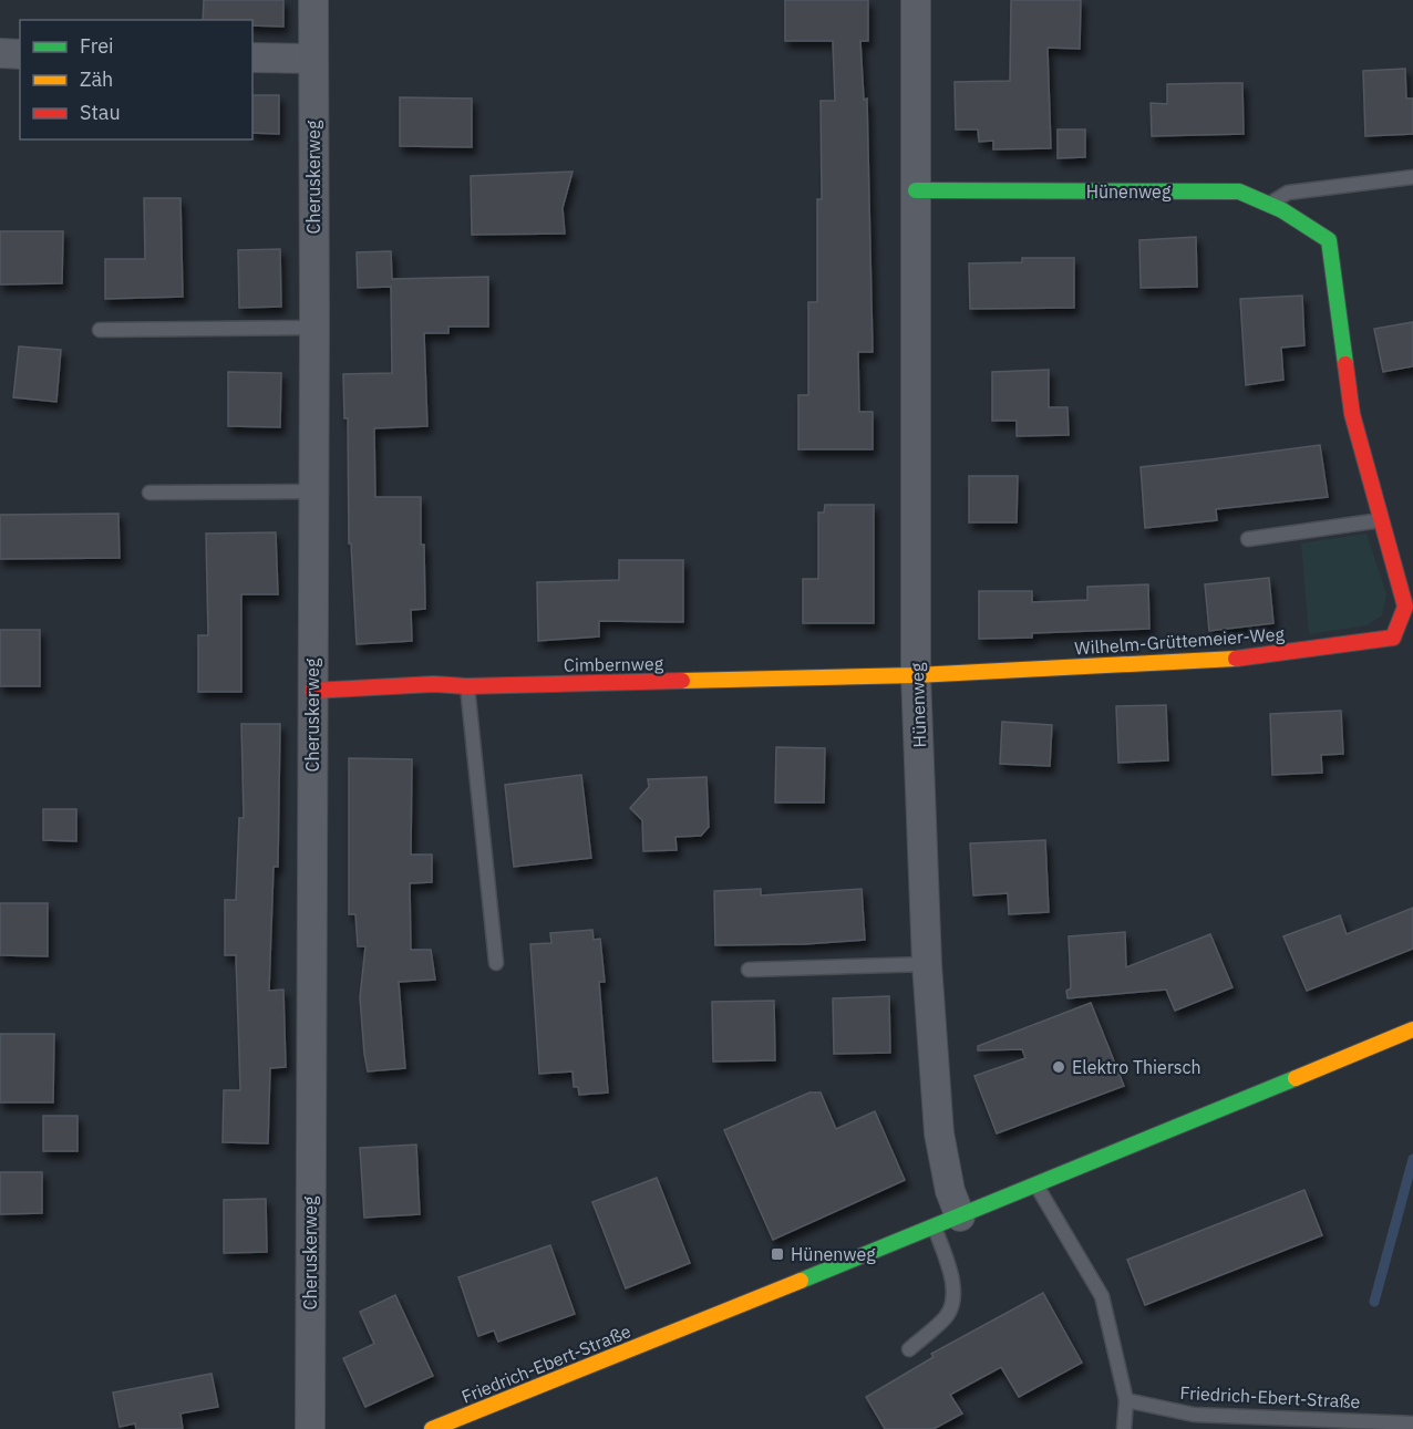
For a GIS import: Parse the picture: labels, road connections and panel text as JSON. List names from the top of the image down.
{
  "streets": {
    "street": [
      "Cheruskerweg",
      "Hünenweg",
      "Wilhelm-Grüttemeier-Weg",
      "Cimbernweg",
      "Friedrich-Ebert-Straße"
    ]
  },
  "crossings": [
    ["Cheruskerweg", "Cimbernweg"],
    ["Hünenweg", "Wilhelm-Grüttemeier-Weg"],
    ["Hünenweg", "Cimbernweg"],
    ["Hünenweg", "Friedrich-Ebert-Straße"],
    ["Wilhelm-Grüttemeier-Weg", "Cimbernweg"]
  ],
  "places": {
    "other": ["Elektro Thiersch"],
    "transit": ["Hünenweg"]
  },
  "legend": ["Frei", "Zäh", "Stau"]
}
